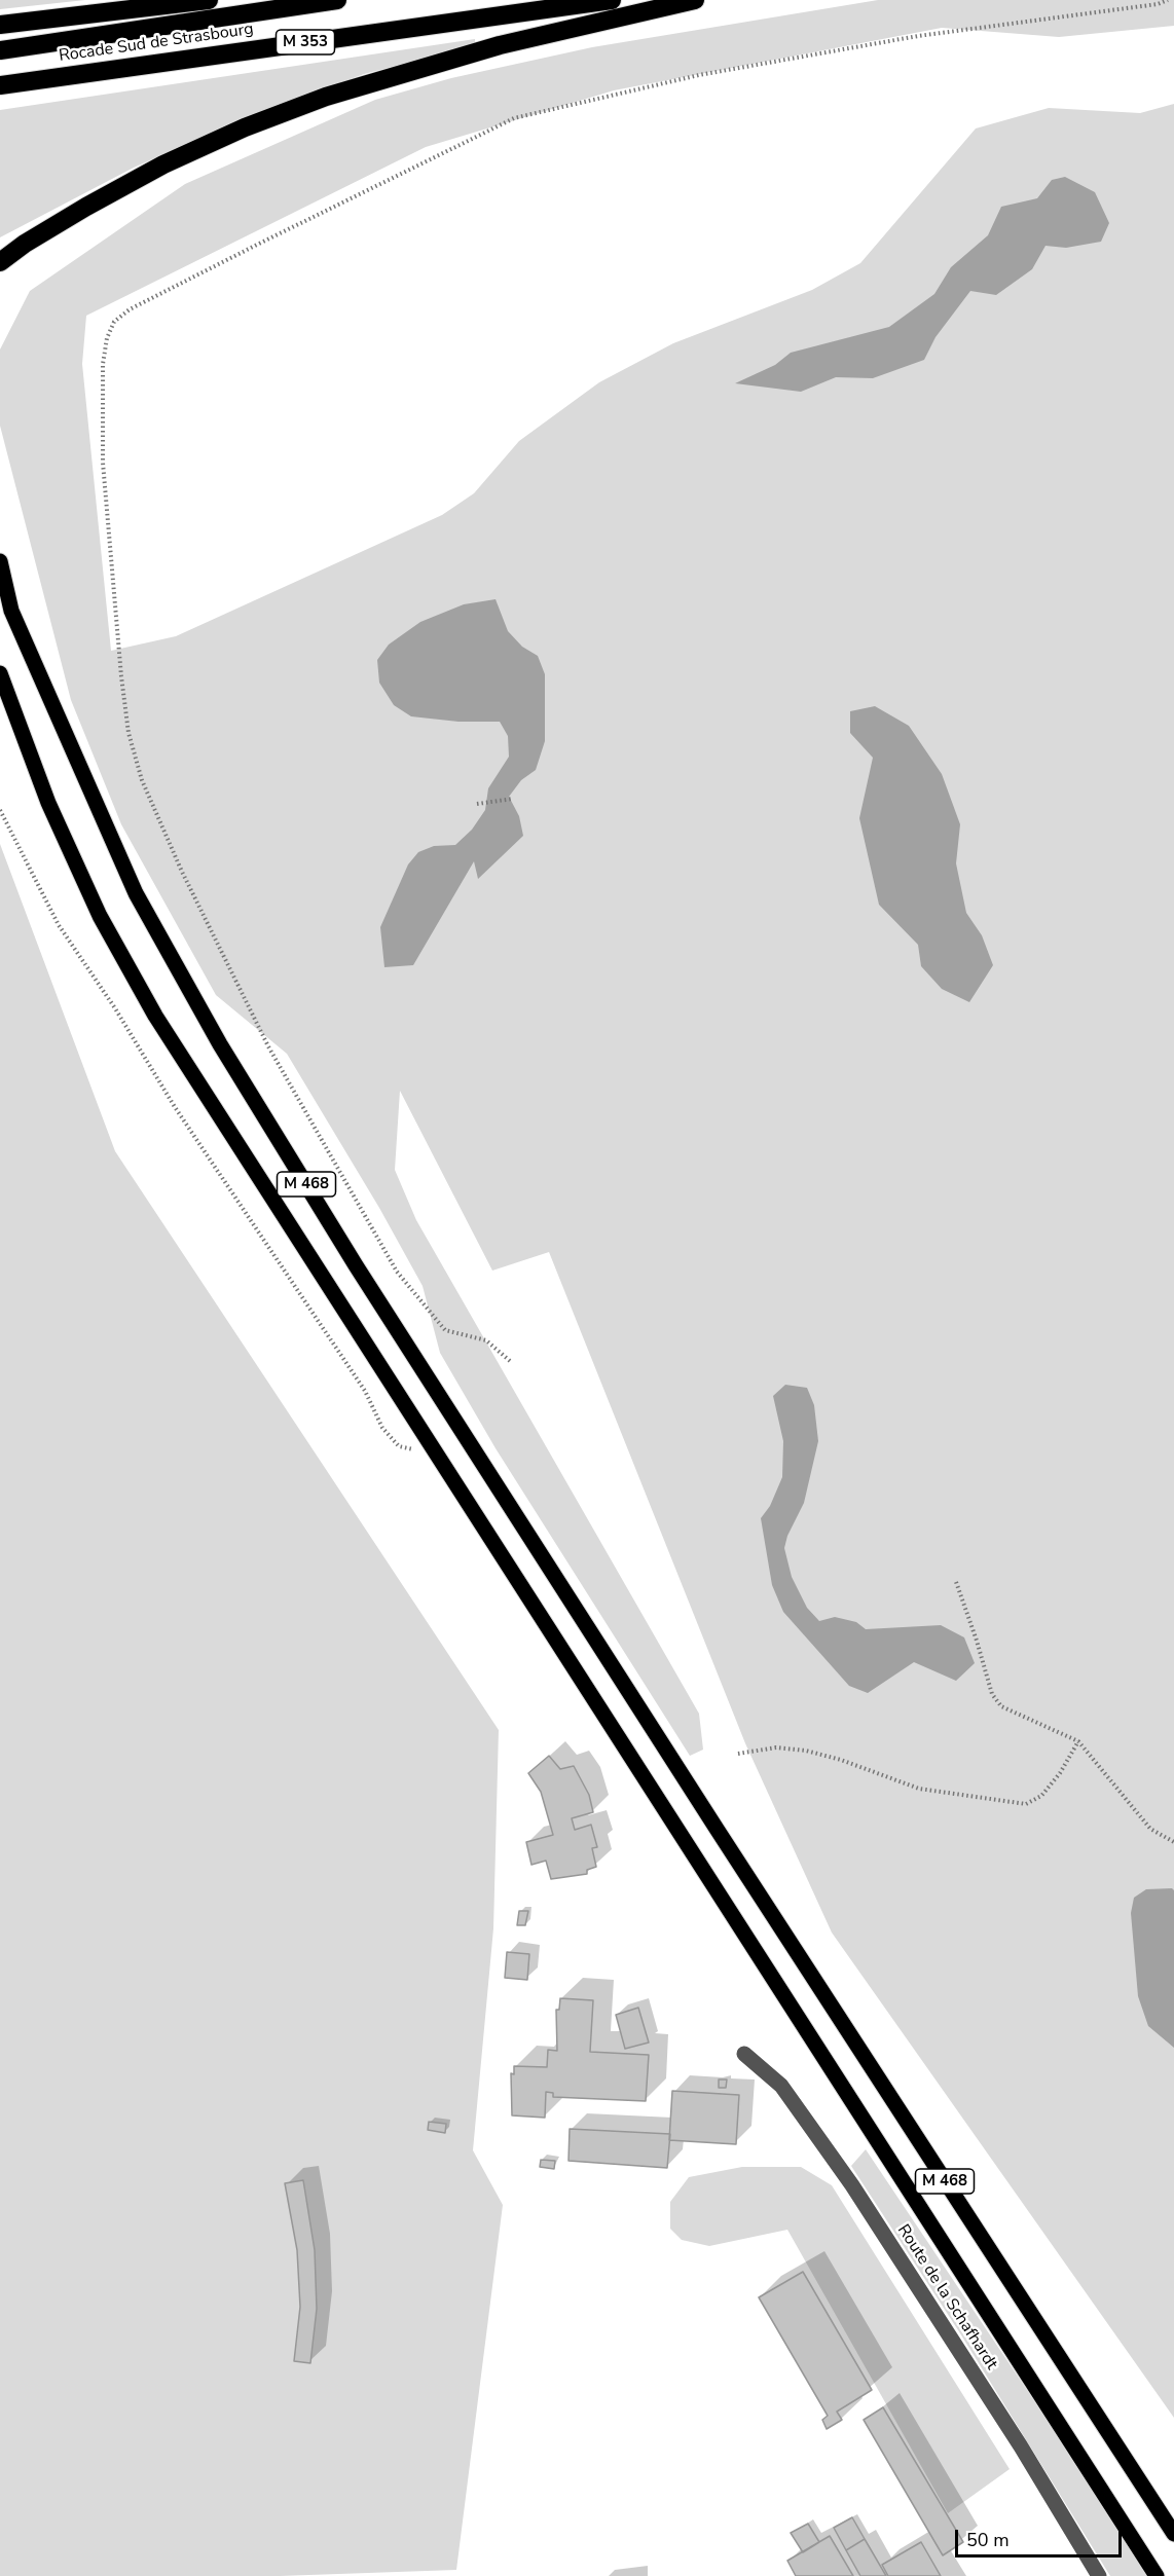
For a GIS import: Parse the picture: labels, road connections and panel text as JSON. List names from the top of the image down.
{
  "streets": {
    "highway": ["M 353", "Rocade Sud de Strasbourg"],
    "main road": ["M 468"],
    "street": ["Route de la Schafhardt"]
  },
  "scale_bar": "50 m"
}
